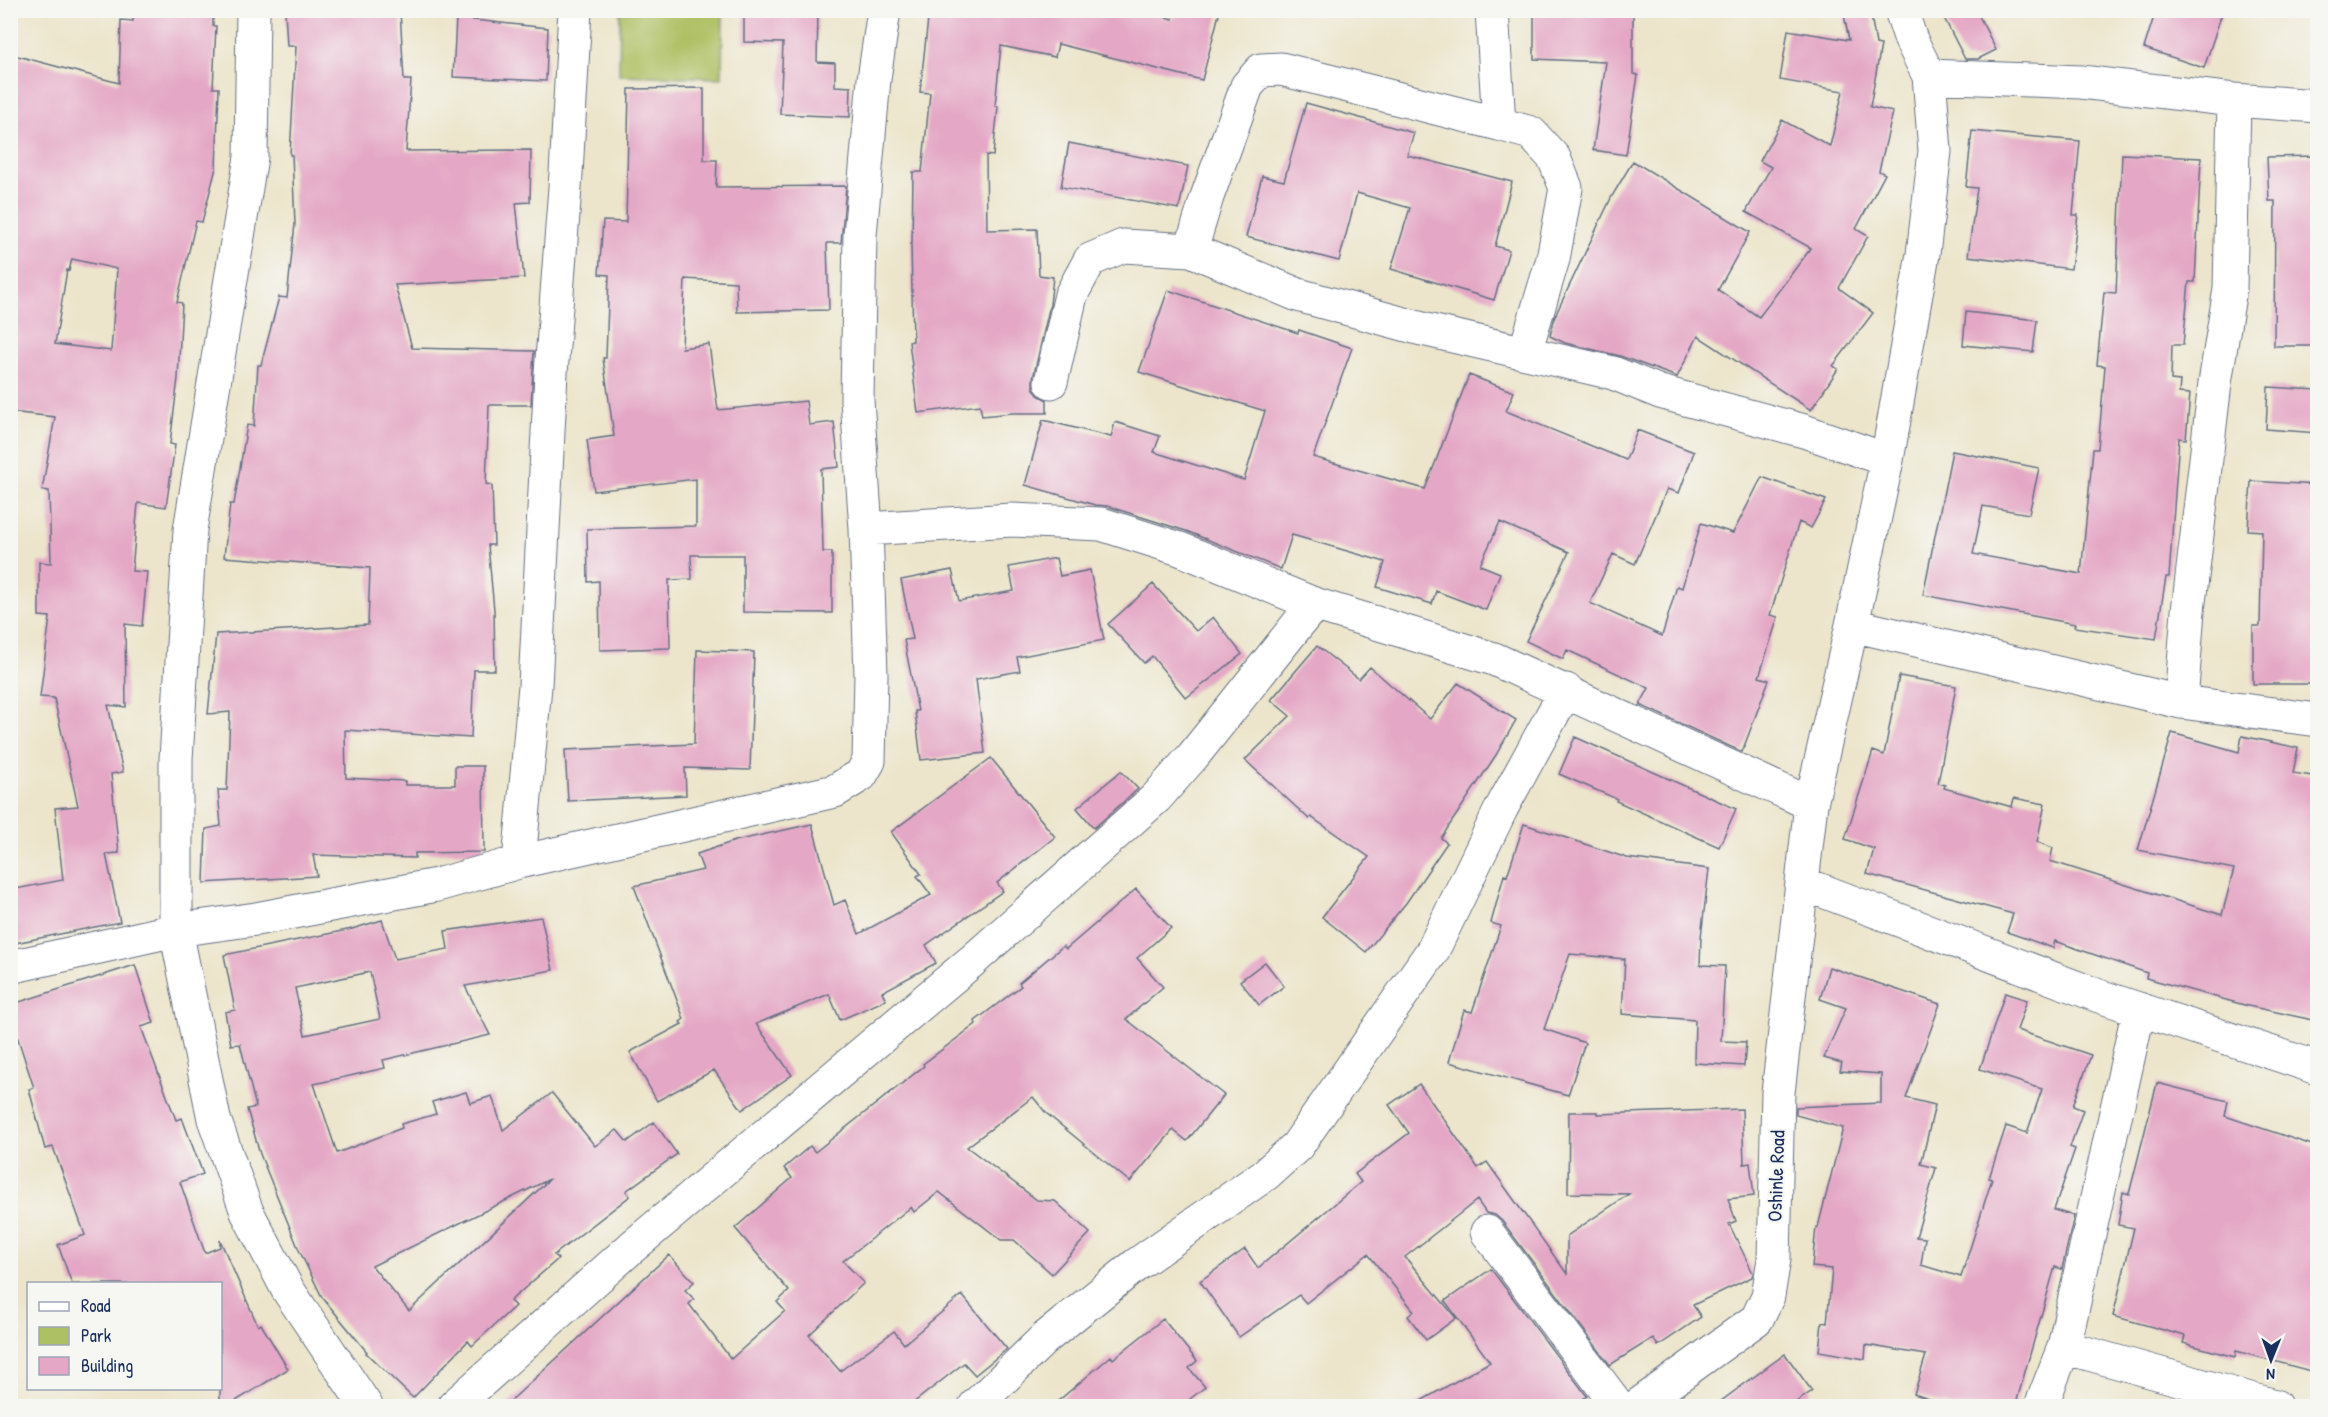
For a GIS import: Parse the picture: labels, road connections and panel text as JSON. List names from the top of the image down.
{
  "streets": {
    "street": ["Oshinle Road"]
  },
  "legend": ["Road", "Park", "Building"],
  "north": "bottom"
}
